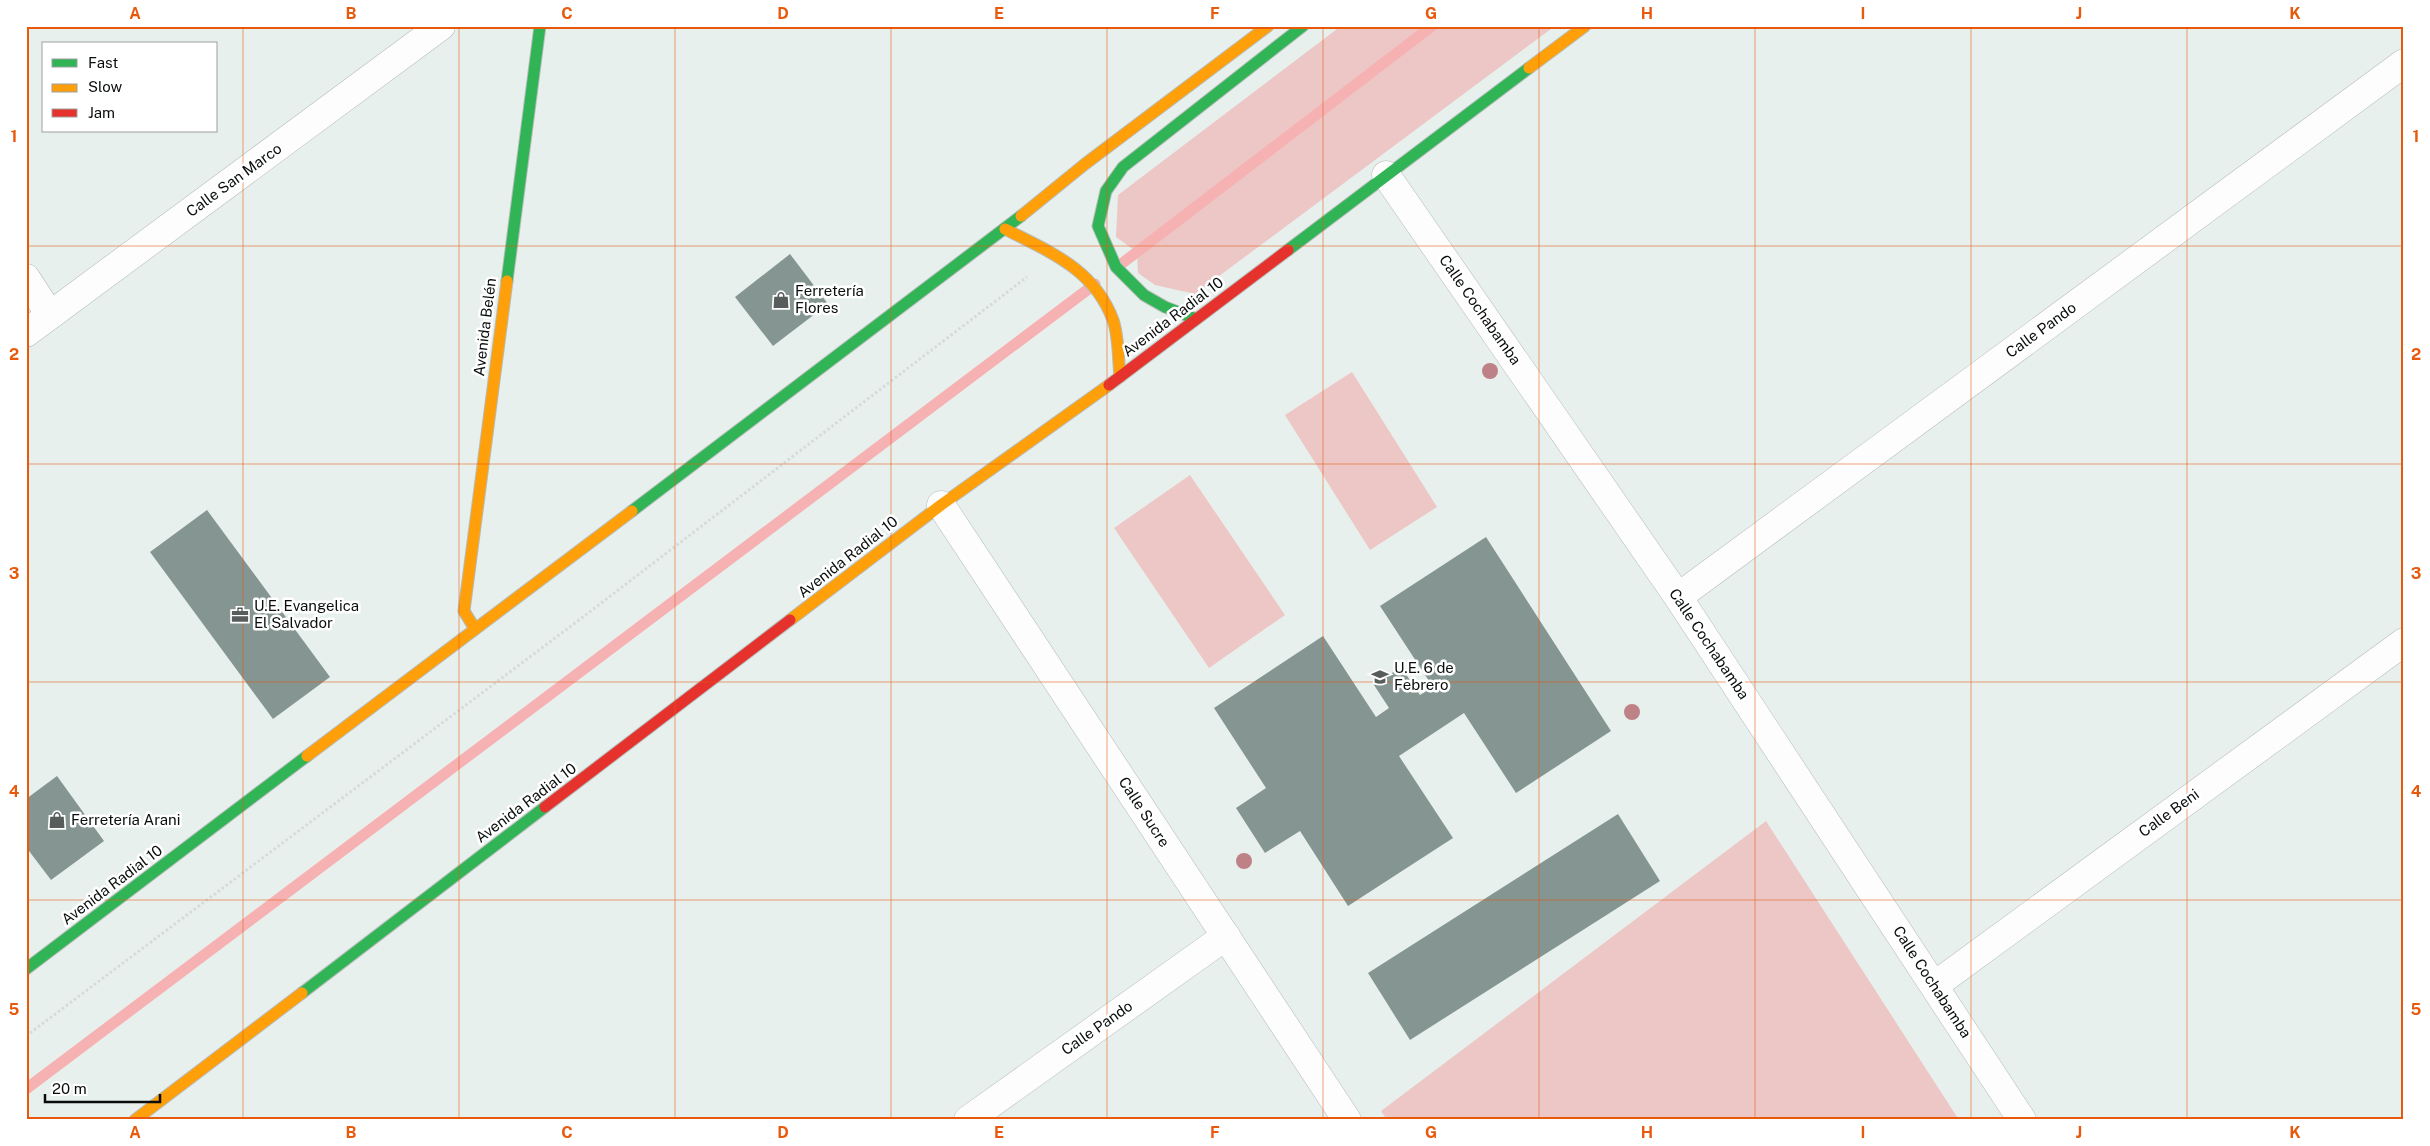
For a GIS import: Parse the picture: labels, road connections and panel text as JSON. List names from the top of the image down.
{
  "streets": {
    "main road": ["Avenida Radial 10", "Avenida Belén"],
    "street": [
      "Calle San Marco",
      "Calle Cochabamba",
      "Calle Pando",
      "Calle Sucre",
      "Calle Beni"
    ]
  },
  "crossings": [
    ["Calle Cochabamba", "Avenida Radial 10"],
    ["Calle Cochabamba", "Calle Pando"],
    ["Calle Cochabamba", "Calle Beni"],
    ["Avenida Radial 10", "Avenida Belén"],
    ["Avenida Radial 10", "Calle Sucre"],
    ["Calle Pando", "Calle Sucre"]
  ],
  "places": {
    "shop": ["Ferretería Flores", "Ferretería Arani"],
    "office": ["U.E. Evangelica El Salvador"],
    "school or university": ["U.E. 6 de Febrero"]
  },
  "legend": ["Fast", "Slow", "Jam"],
  "scale_bar": "20 m",
  "grid": {
    "columns": [
      "A",
      "B",
      "C",
      "D",
      "E",
      "F",
      "G",
      "H",
      "I",
      "J",
      "K"
    ],
    "rows": [
      "1",
      "2",
      "3",
      "4",
      "5"
    ]
  }
}
